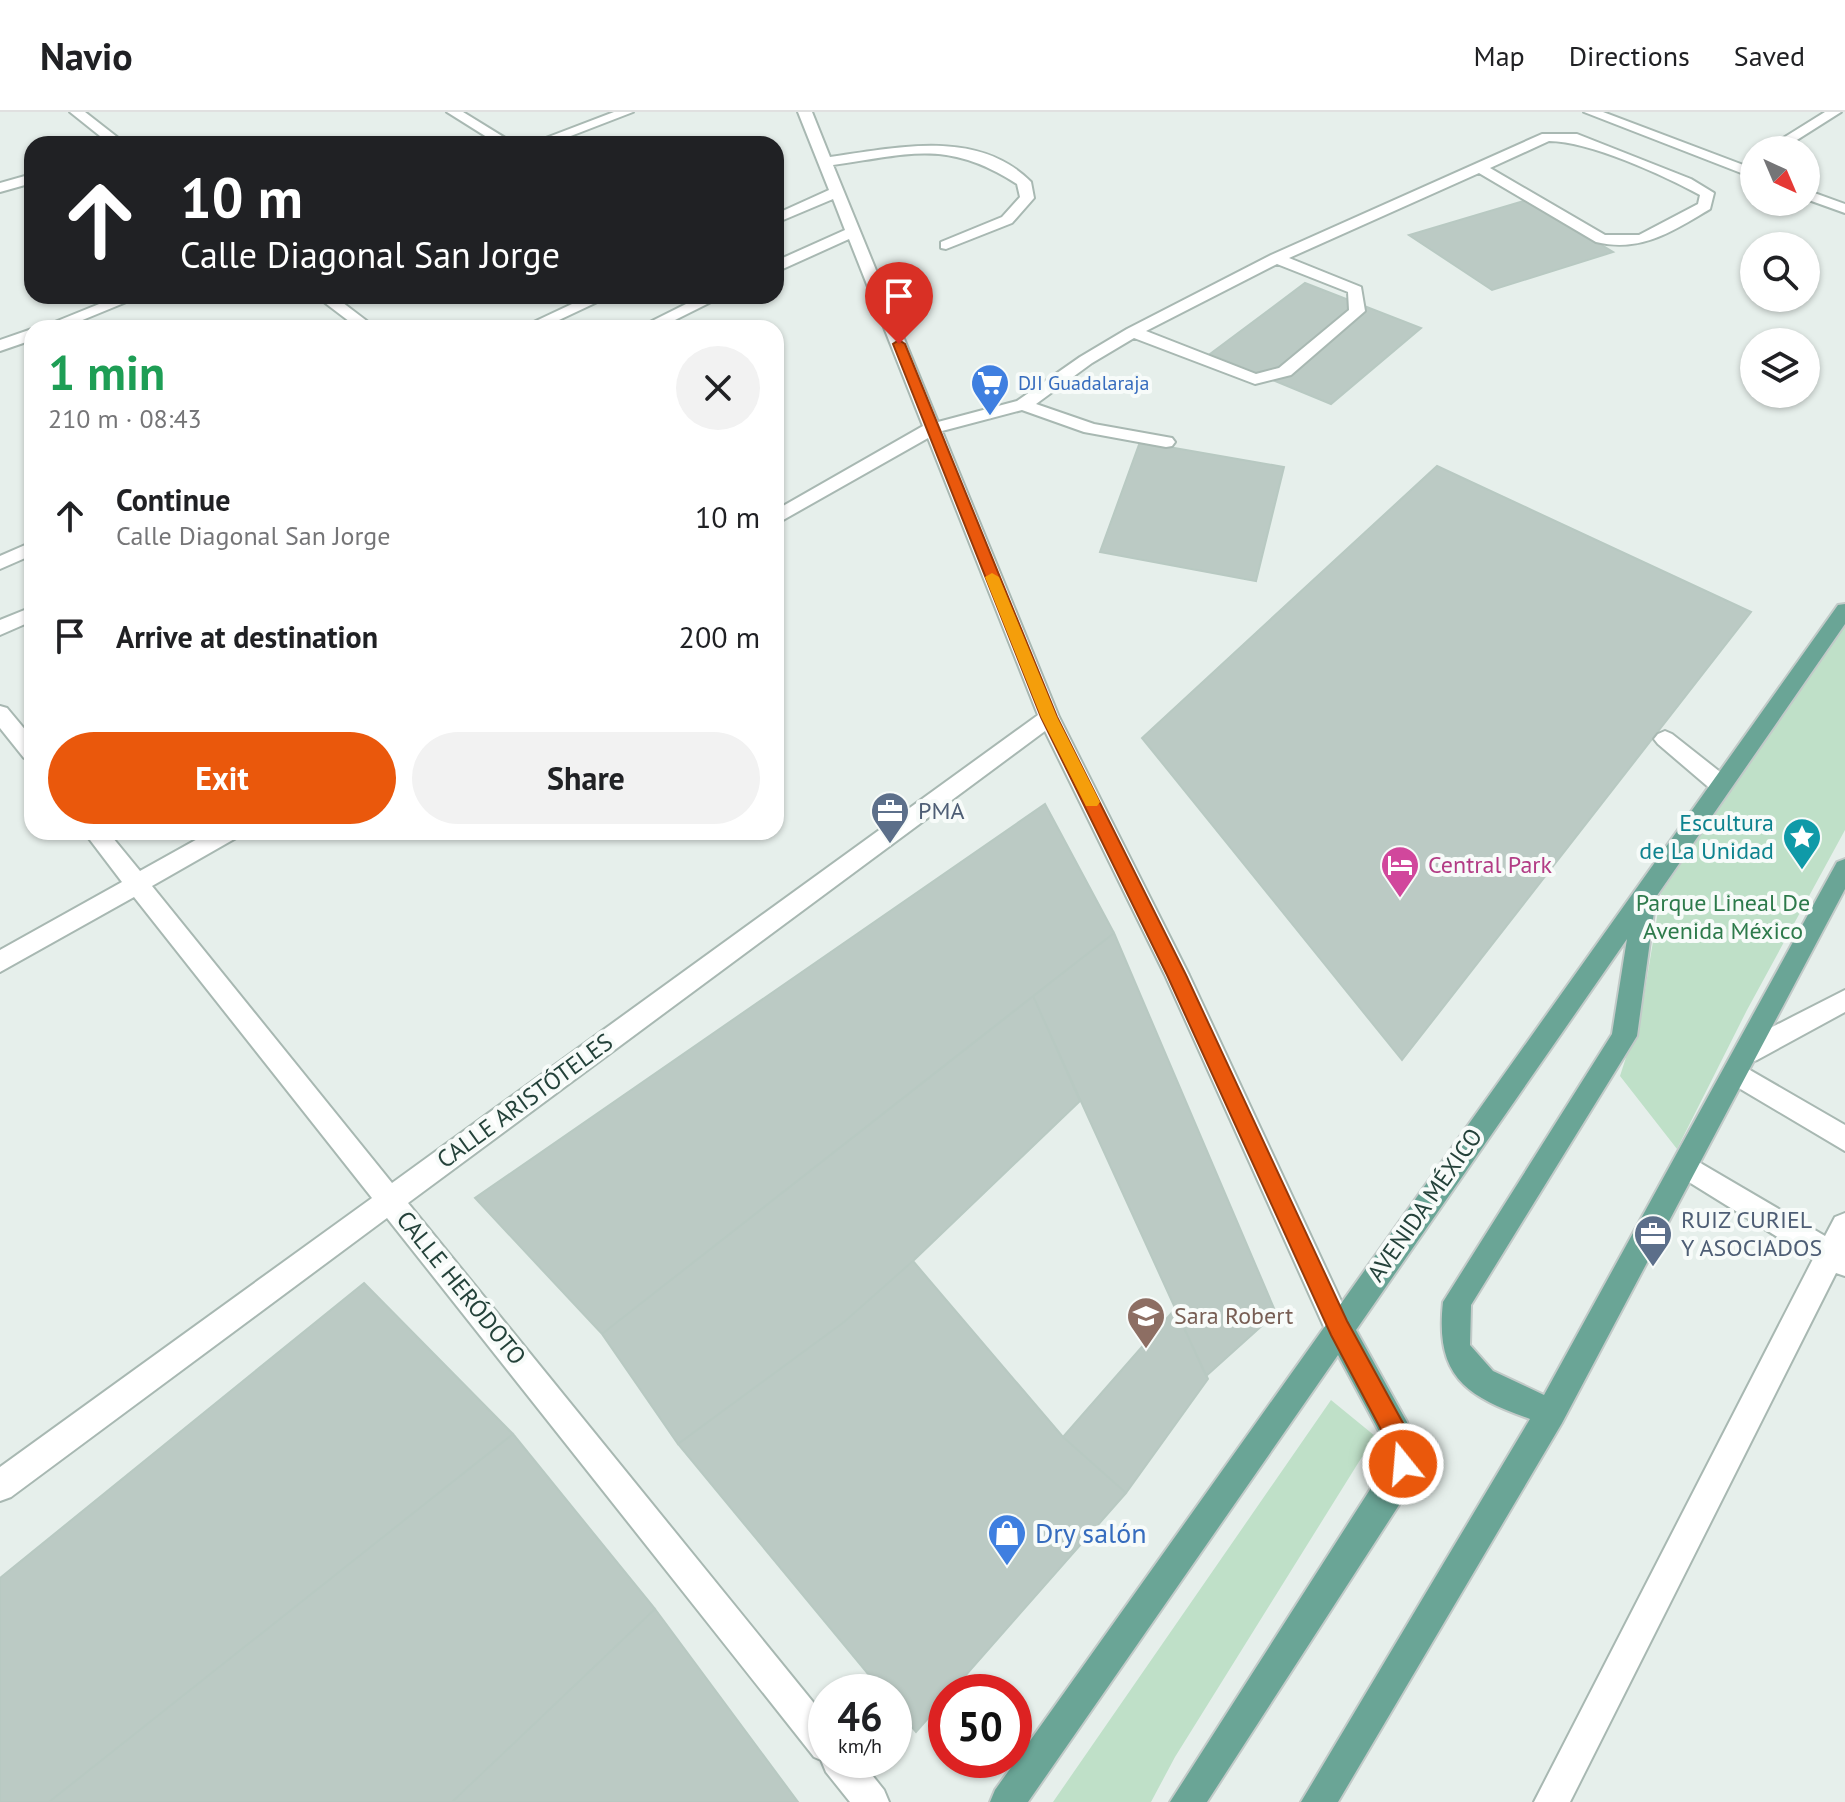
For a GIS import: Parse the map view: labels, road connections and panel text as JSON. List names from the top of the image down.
{
  "streets": {
    "main road": ["AVENIDA MÉXICO"],
    "street": ["CALLE ARISTÓTELES", "CALLE HERÓDOTO"]
  },
  "crossings": [
    ["CALLE ARISTÓTELES", "CALLE HERÓDOTO"]
  ],
  "parks": ["Parque Lineal De Avenida México"],
  "places": {
    "supermarket": ["DJI Guadalaraja"],
    "office": ["PMA", "RUIZ CURIEL Y ASOCIADOS"],
    "place": ["Escultura de La Unidad"],
    "hotel": ["Central Park"],
    "school or university": ["Sara Robert"],
    "shop": ["Dry salón"]
  },
  "north": "bottom right",
  "page": {
    "header": "Navio",
    "nav": ["Map", "Directions", "Saved"],
    "turn": ["10 m", "Calle Diagonal San Jorge"],
    "heading": ["1 min", "210 m · 08:43"],
    "list": [
      {
        "name": "Continue",
        "note": "Calle Diagonal San Jorge",
        "value": "10 m"
      },
      {
        "name": "Arrive at destination",
        "value": "200 m"
      }
    ],
    "buttons": ["Exit", "Share"],
    "speed": "46 km/h",
    "limit": "50"
  }
}
